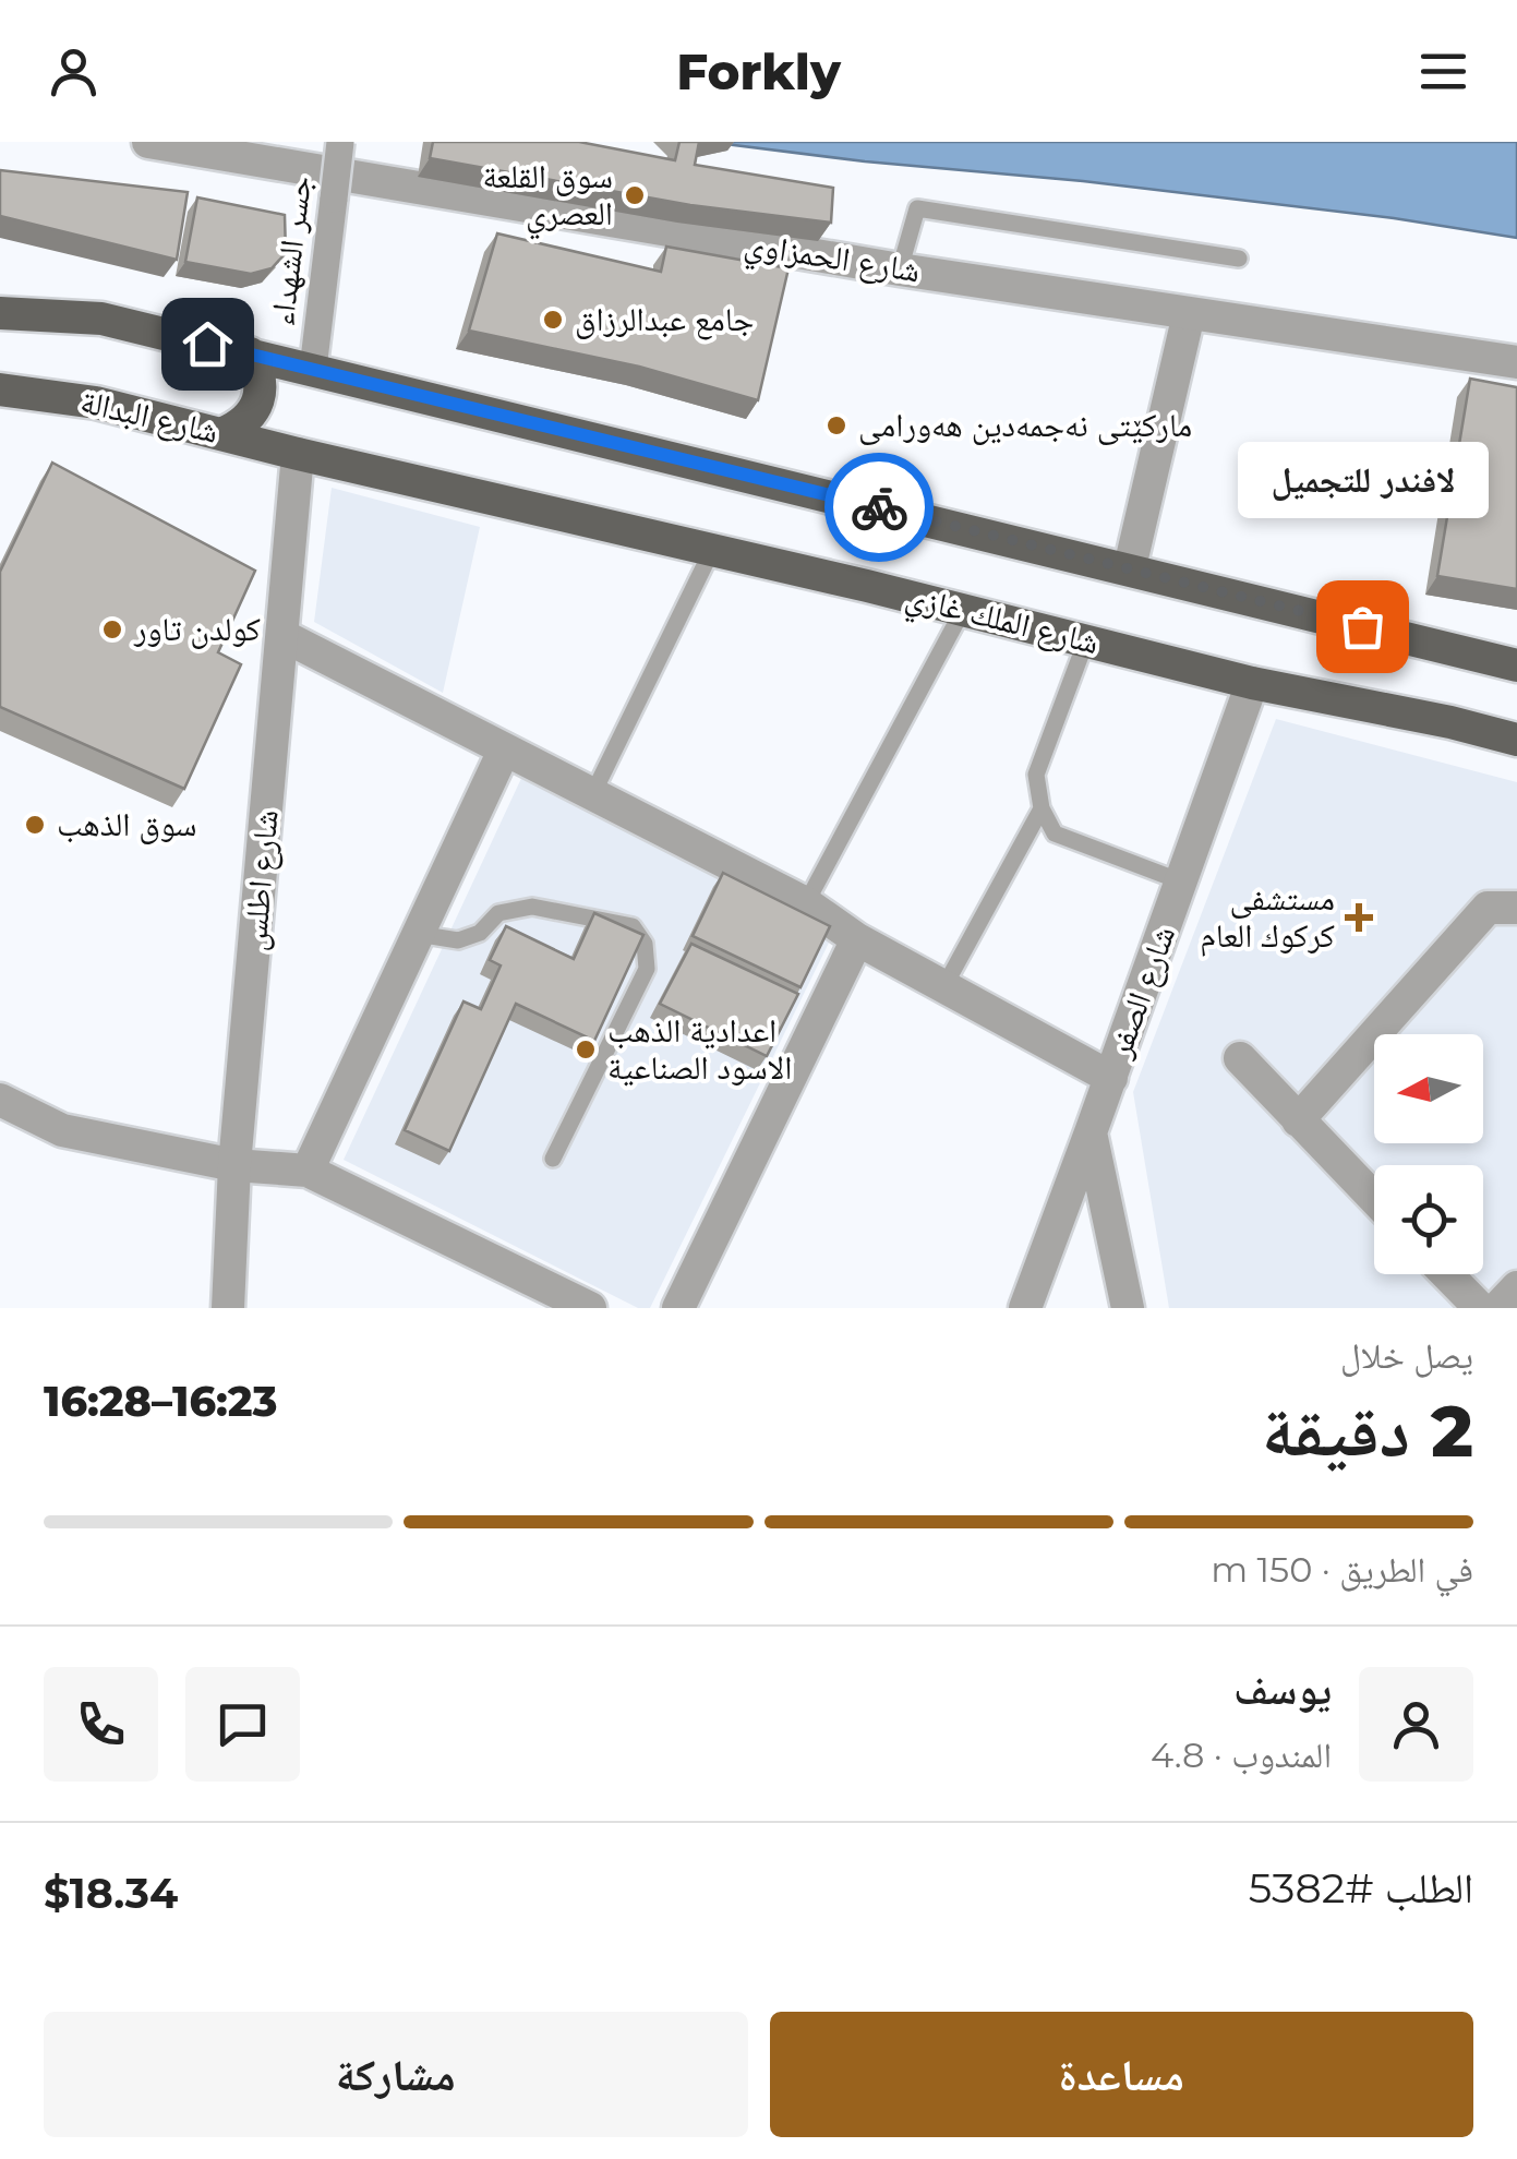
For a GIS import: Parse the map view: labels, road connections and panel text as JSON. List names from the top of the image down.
{
  "streets": {
    "main road": ["شارع البدالة", "شارع الملك غازي"],
    "street": [
      "جسر الشهداء",
      "شارع الحمزاوي",
      "شارع اطلس",
      "شارع الصفر"
    ]
  },
  "crossings": [
    ["شارع البدالة", "شارع الملك غازي"],
    ["شارع البدالة", "شارع اطلس"],
    ["شارع الملك غازي", "شارع اطلس"],
    ["شارع الملك غازي", "شارع الصفر"]
  ],
  "places": {
    "other": [
      "سوق القلعة العصري",
      "جامع عبدالرزاق",
      "مارکێتی نەجمەدین هەورامی",
      "لافندر للتجميل",
      "کولدن تاور",
      "سوق الذهب",
      "اعدادية الذهب الاسود الصناعية"
    ],
    "health": ["مستشفى كركوك العام"]
  },
  "north": "left",
  "page": {
    "header": "Forkly",
    "bubble": "لافندر للتجميل",
    "heading": ["2 دقيقة", "يصل خلال", "16:23–16:28"],
    "panel": [
      "يوسف",
      "المندوب · 4.8",
      "الطلب #5382",
      "$18.34"
    ],
    "bar": "في الطريق · 150 m",
    "buttons": ["مساعدة", "مشاركة"]
  }
}
